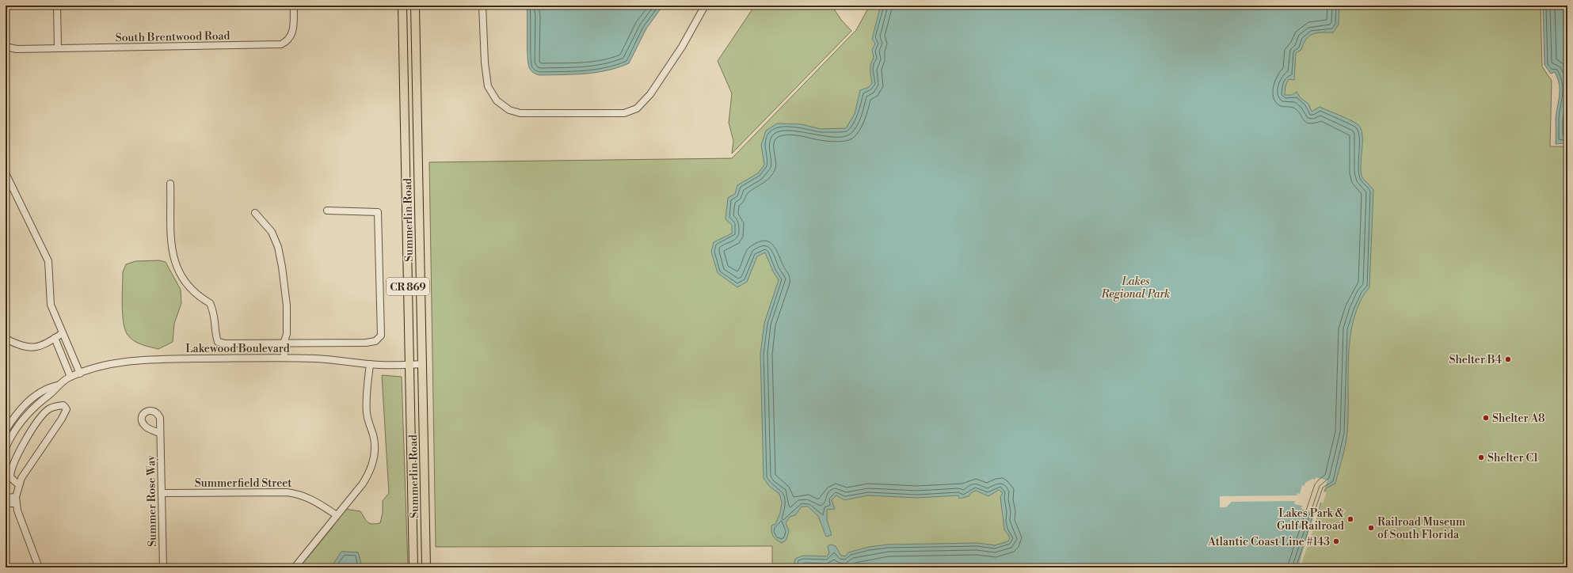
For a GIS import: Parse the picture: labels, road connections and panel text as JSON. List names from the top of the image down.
{
  "streets": {
    "main road": ["Summerlin Road", "CR 869"],
    "street": [
      "South Brentwood Road",
      "Lakewood Boulevard",
      "Summerfield Street",
      "Summer Rose Way"
    ]
  },
  "crossings": [
    ["Summerlin Road", "Lakewood Boulevard"],
    ["Summerfield Street", "Summer Rose Way"]
  ],
  "parks": ["Lakes Regional Park"],
  "places": [
    "Shelter B4",
    "Shelter A8",
    "Shelter C1",
    "Lakes Park & Gulf Railroad",
    "Railroad Museum of South Florida",
    "Atlantic Coast Line #143"
  ]
}
